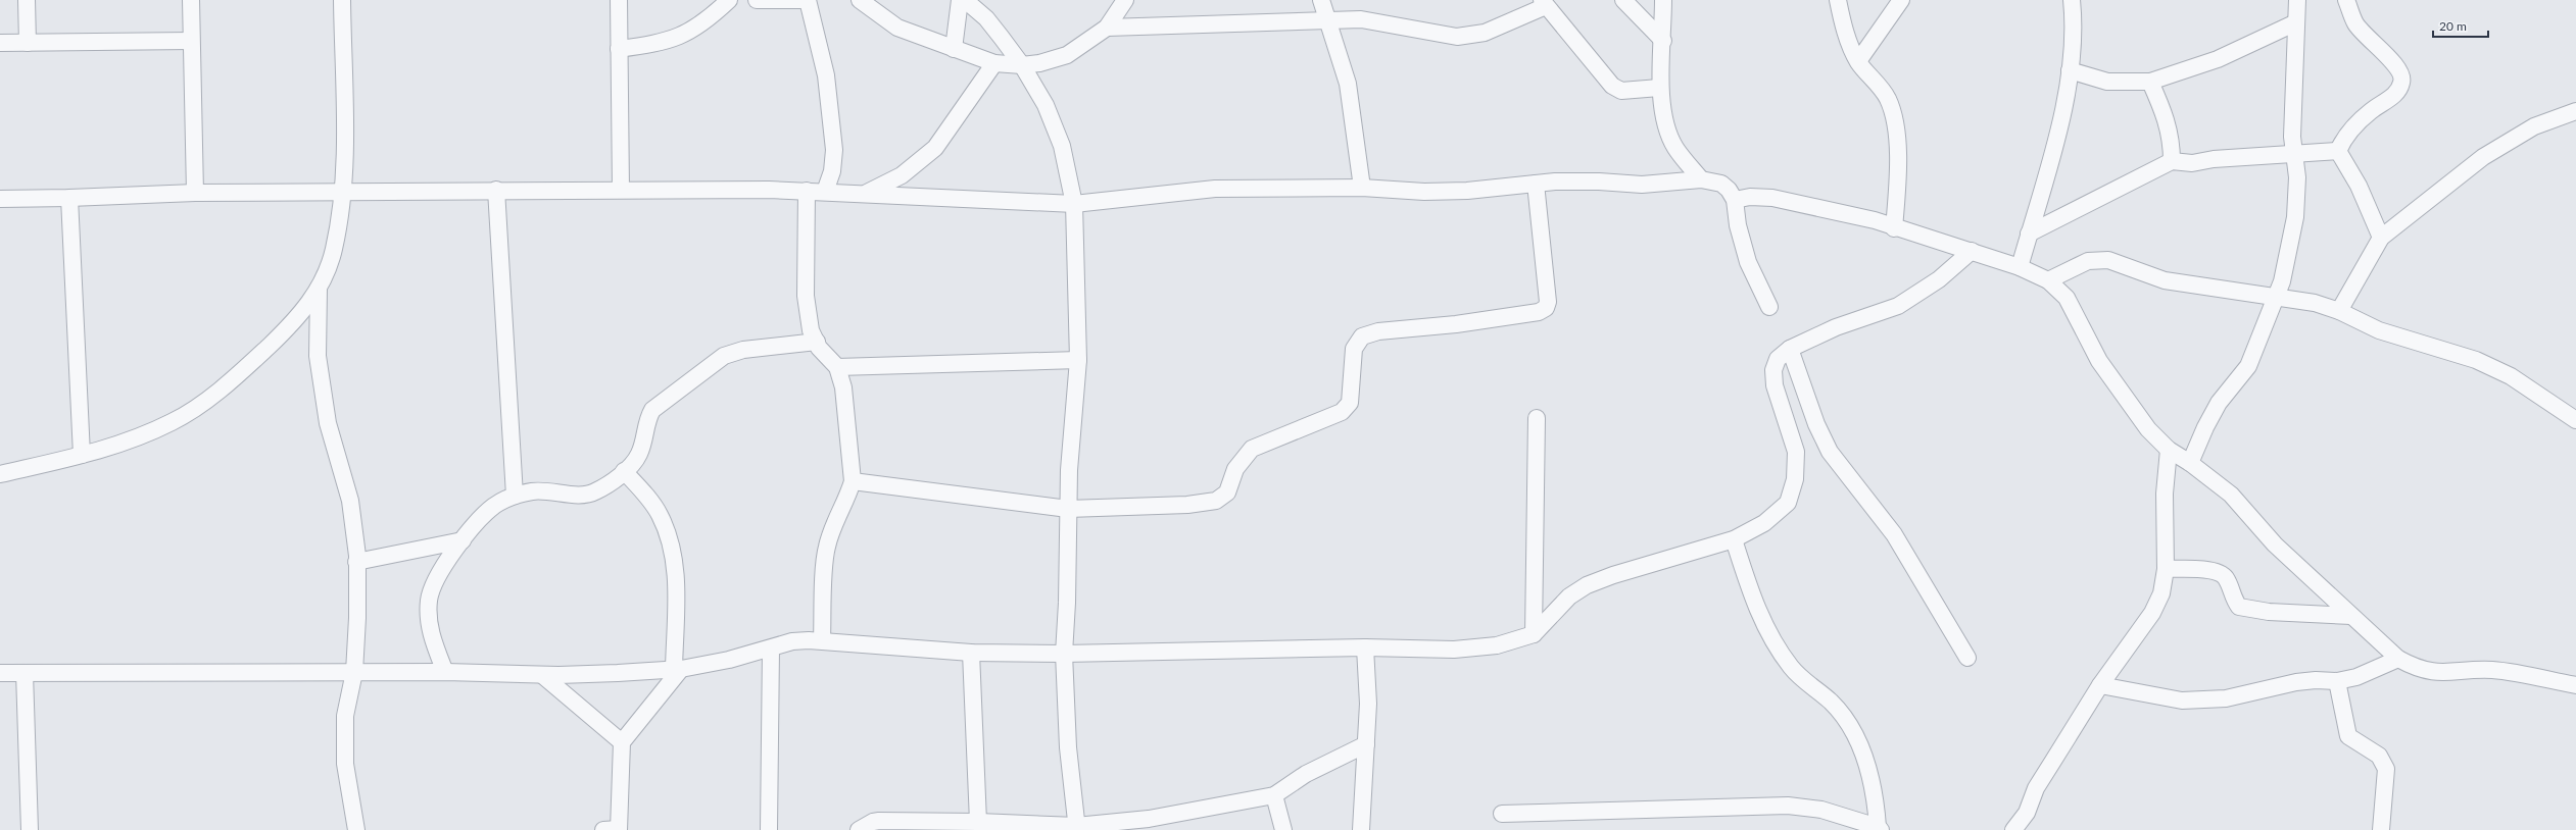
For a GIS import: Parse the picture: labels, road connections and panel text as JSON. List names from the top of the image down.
{
  "scale_bar": "20 m"
}
